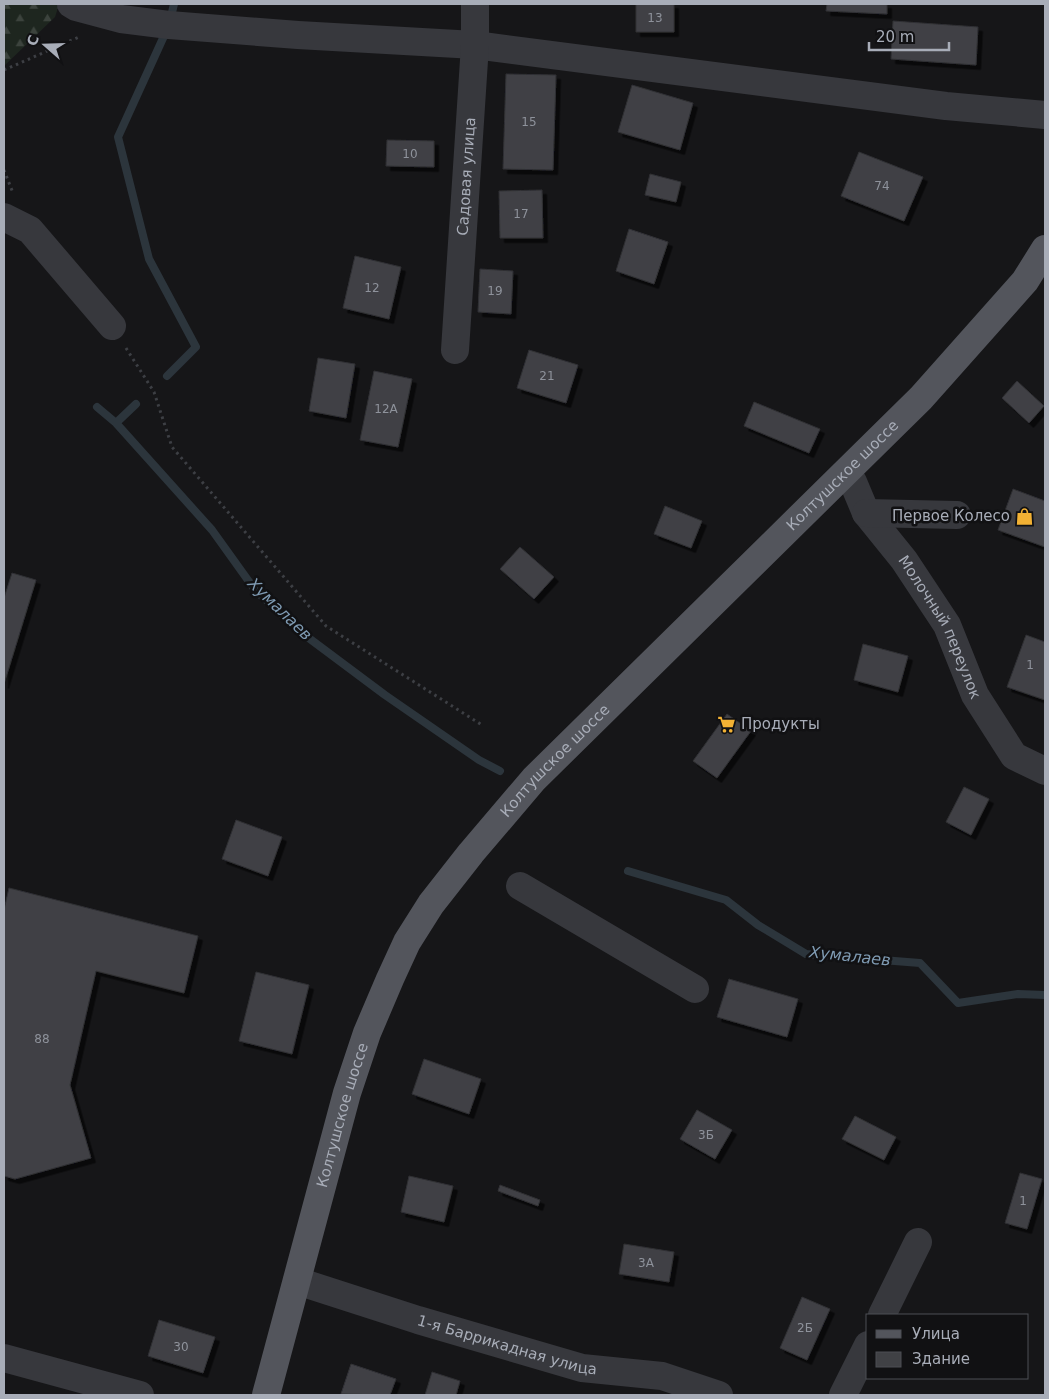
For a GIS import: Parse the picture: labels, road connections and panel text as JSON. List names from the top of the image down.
{
  "streets": {
    "main road": ["Колтушское шоссе"],
    "street": ["Садовая улица", "Молочный переулок", "1-я Баррикадная улица"]
  },
  "crossings": [
    ["Колтушское шоссе", "Молочный переулок"],
    ["Колтушское шоссе", "1-я Баррикадная улица"]
  ],
  "water": ["Хумалаев"],
  "places": {
    "shop": ["Первое Колесо"],
    "supermarket": ["Продукты"]
  },
  "house_numbers": [
    "13",
    "15",
    "10",
    "74",
    "17",
    "12",
    "19",
    "21",
    "12А",
    "1",
    "88",
    "3Б",
    "1",
    "3А",
    "2Б",
    "30"
  ],
  "legend": ["Улица", "Здание"],
  "scale_bar": "20 m",
  "north": "left"
}
